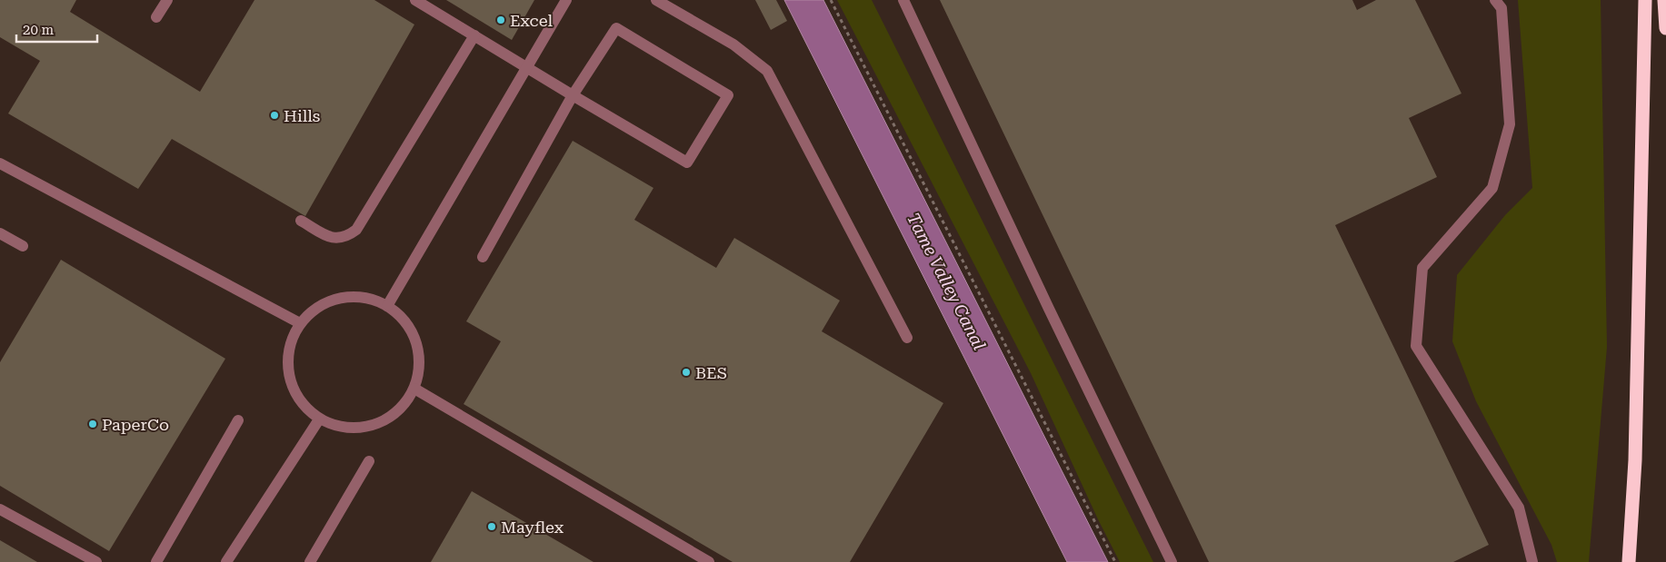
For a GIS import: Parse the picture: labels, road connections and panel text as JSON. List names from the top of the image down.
{
  "water": ["Tame Valley Canal"],
  "places": [
    "Excel",
    "Hills",
    "BES",
    "PaperCo",
    "Mayflex"
  ],
  "scale_bar": "20 m"
}
